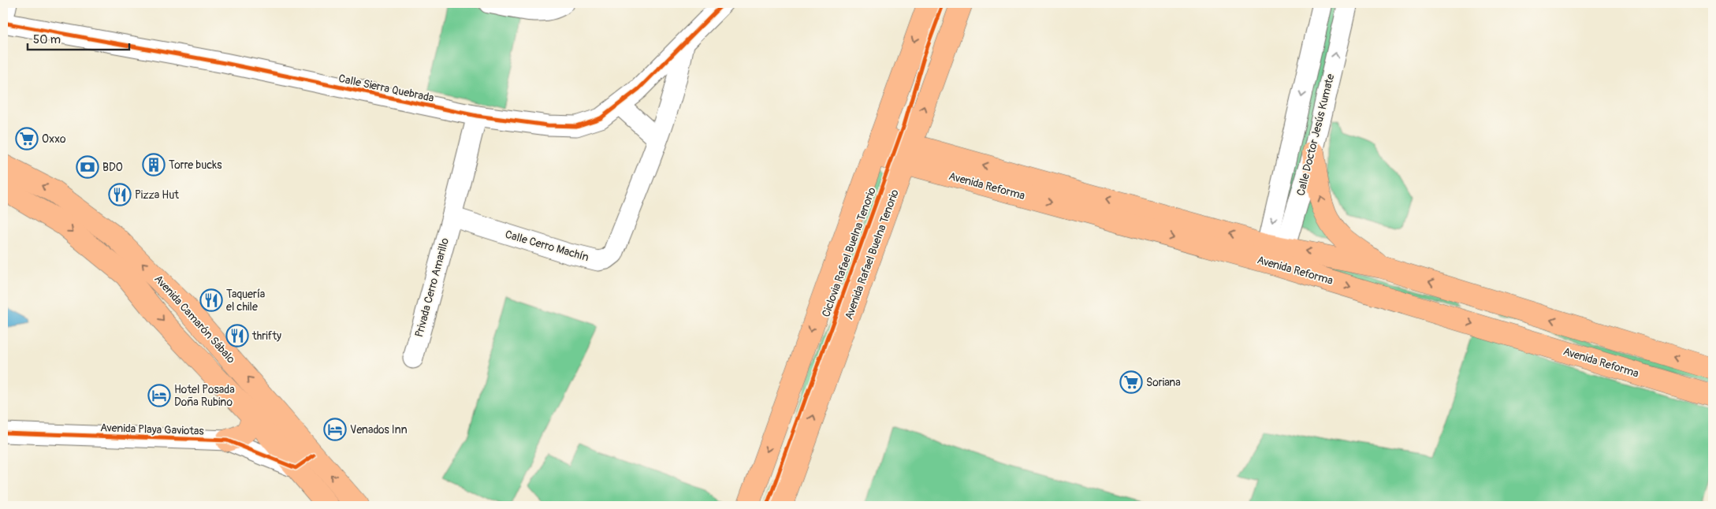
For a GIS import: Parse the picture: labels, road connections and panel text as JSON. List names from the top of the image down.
{
  "streets": {
    "main road": ["Avenida Reforma", "Avenida Rafael Buelna Tenorio", "Avenida Camarón Sábalo"],
    "street": [
      "Calle Sierra Quebrada",
      "Calle Doctor Jesús Kumate",
      "Calle Cerro Machín",
      "Privada Cerro Amarillo",
      "Avenida Playa Gaviotas"
    ],
    "cycle path": ["Ciclovia Rafael Buelna Tenorio"]
  },
  "crossings": [
    ["Calle Sierra Quebrada", "Calle Cerro Machín"],
    ["Calle Sierra Quebrada", "Privada Cerro Amarillo"],
    ["Calle Doctor Jesús Kumate", "Avenida Reforma"],
    ["Avenida Reforma", "Avenida Rafael Buelna Tenorio"],
    ["Calle Cerro Machín", "Privada Cerro Amarillo"]
  ],
  "places": {
    "supermarket": ["Oxxo", "Soriana"],
    "building": ["Torre bucks"],
    "bank": ["BDO"],
    "restaurant": ["Pizza Hut", "Taquería el chile", "thrifty"],
    "hotel": ["Hotel Posada Doña Rubino", "Venados Inn"]
  },
  "scale_bar": "50 m"
}
